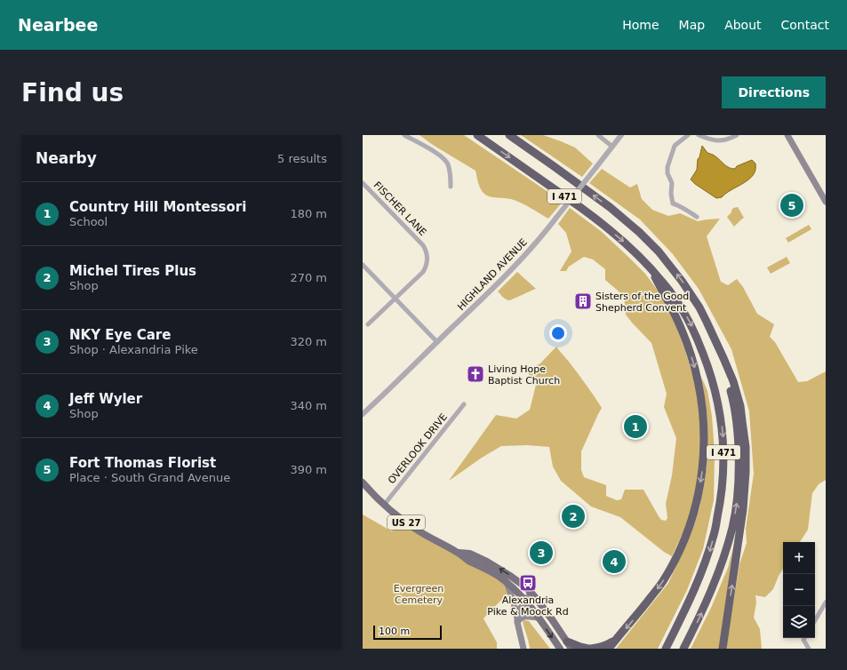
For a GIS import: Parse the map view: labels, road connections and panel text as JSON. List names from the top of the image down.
{
  "streets": {
    "highway": ["I 471"],
    "main road": ["US 27"],
    "street": ["FISCHER LANE", "HIGHLAND AVENUE", "OVERLOOK DRIVE"]
  },
  "crossings": [
    ["OVERLOOK DRIVE", "US 27"]
  ],
  "parks": ["Evergreen Cemetery"],
  "places": {
    "building": ["Sisters of the Good Shepherd Convent"],
    "church": ["Living Hope Baptist Church"],
    "bus stop": ["Alexandria Pike & Moock Rd"]
  },
  "scale_bar": "100 m",
  "page": {
    "header": "Nearbee",
    "nav": [
      "Home",
      "Map",
      "About",
      "Contact"
    ],
    "buttons": "Directions",
    "title": "Find us",
    "heading": ["Nearby", "5 results"],
    "list": [
      {
        "mark": "1",
        "name": "Country Hill Montessori",
        "note": "School",
        "value": "180 m"
      },
      {
        "mark": "2",
        "name": "Michel Tires Plus",
        "note": "Shop",
        "value": "270 m"
      },
      {
        "mark": "3",
        "name": "NKY Eye Care",
        "note": "Shop · Alexandria Pike",
        "value": "320 m"
      },
      {
        "mark": "4",
        "name": "Jeff Wyler",
        "note": "Shop",
        "value": "340 m"
      },
      {
        "mark": "5",
        "name": "Fort Thomas Florist",
        "note": "Place · South Grand Avenue",
        "value": "390 m"
      }
    ],
    "pins": [
      "5",
      "1",
      "2",
      "3",
      "4"
    ],
    "map_buttons": ["+", "−"],
    "scale": "100 m"
  }
}
